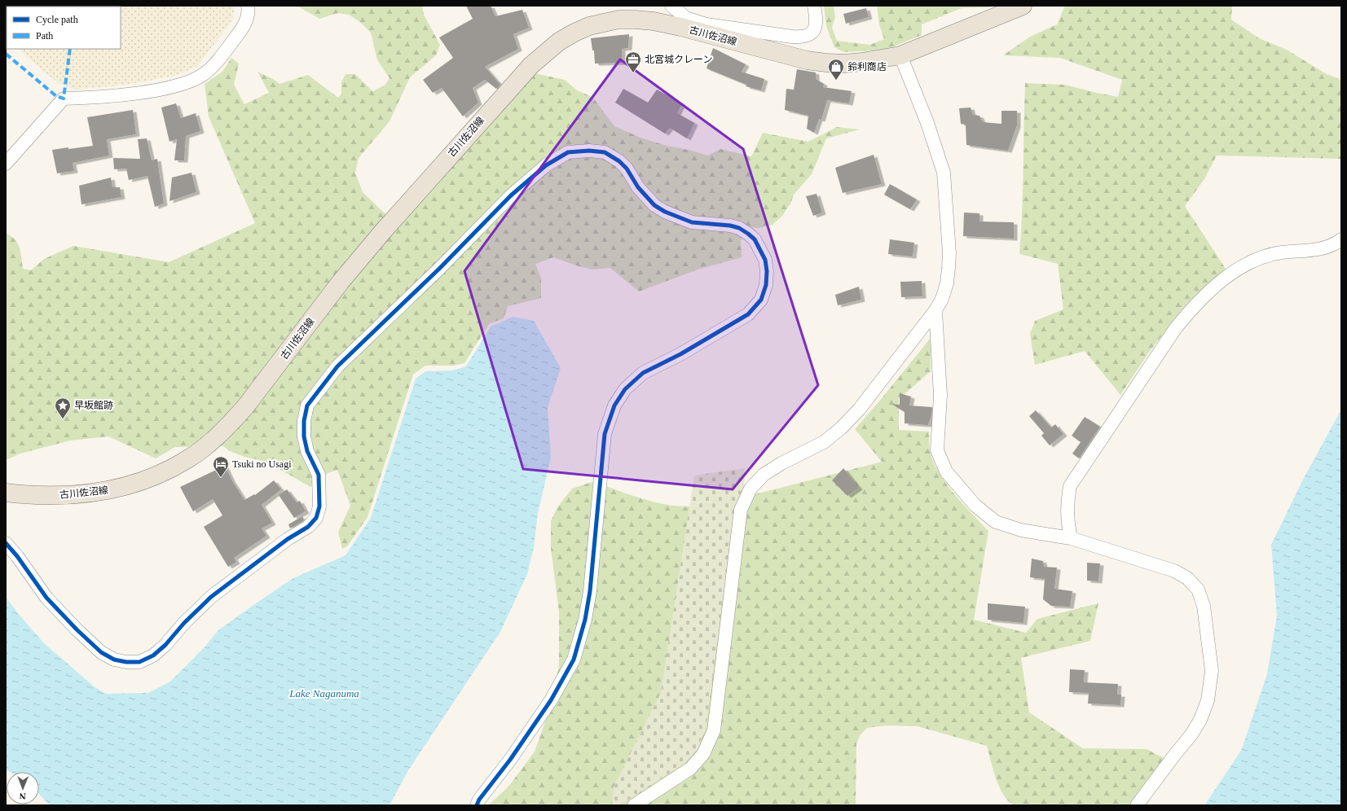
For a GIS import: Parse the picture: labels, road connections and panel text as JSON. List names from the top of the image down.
{
  "streets": {
    "main road": ["古川佐沼線"]
  },
  "water": ["Lake Naganuma"],
  "places": {
    "office": ["北宮城クレーン"],
    "shop": ["鈴利商店"],
    "place": ["早坂館跡"],
    "hotel": ["Tsuki no Usagi"]
  },
  "legend": ["Cycle path", "Path"],
  "north": "bottom"
}
